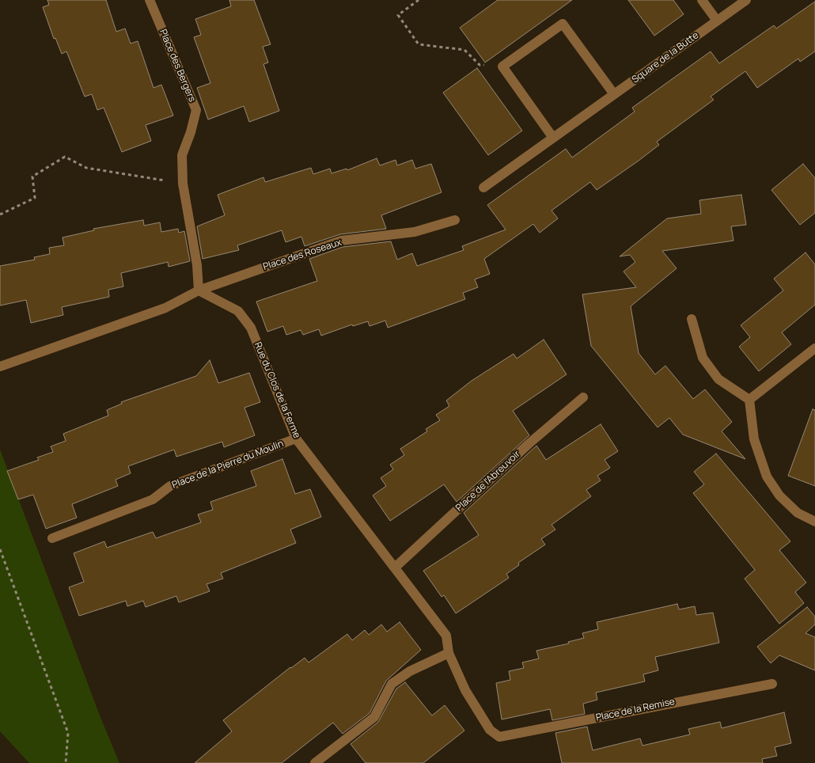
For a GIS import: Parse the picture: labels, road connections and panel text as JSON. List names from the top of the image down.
{
  "streets": {
    "street": [
      "Square de la Butte",
      "Place des Bergers",
      "Place des Roseaux",
      "Rue du Clos de la Ferme",
      "Place de la Pierre du Moulin",
      "Place de l'Abreuvoir",
      "Place de la Remise"
    ]
  },
  "crossings": [
    ["Place des Bergers", "Place des Roseaux"],
    ["Place des Bergers", "Rue du Clos de la Ferme"],
    ["Place des Roseaux", "Rue du Clos de la Ferme"],
    ["Rue du Clos de la Ferme", "Place de la Pierre du Moulin"],
    ["Rue du Clos de la Ferme", "Place de l'Abreuvoir"],
    ["Rue du Clos de la Ferme", "Place de la Remise"]
  ]
}
